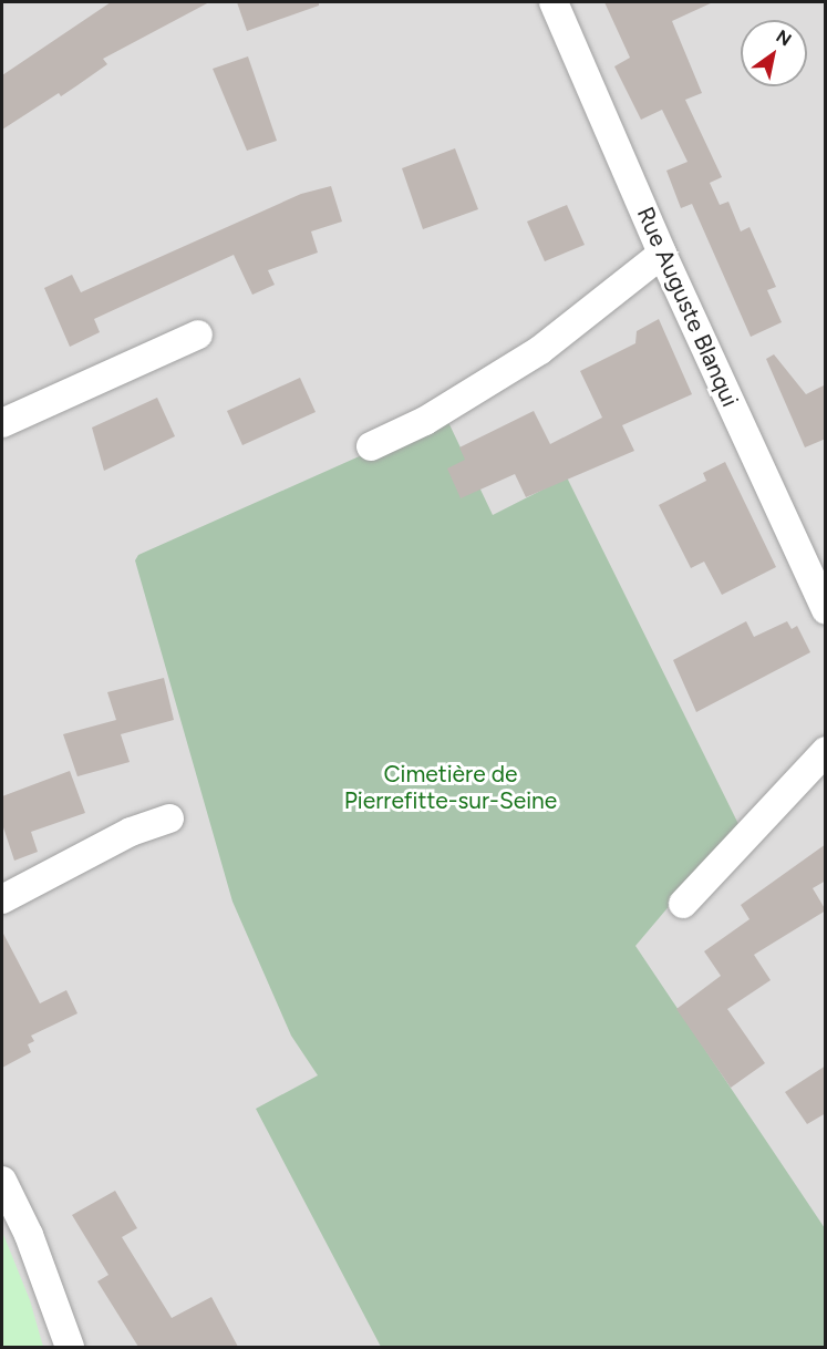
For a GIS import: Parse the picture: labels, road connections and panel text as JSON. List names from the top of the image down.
{
  "streets": {
    "street": ["Rue Auguste Blanqui"]
  },
  "parks": ["Cimetière de Pierrefitte-sur-Seine"],
  "north": "top right"
}
